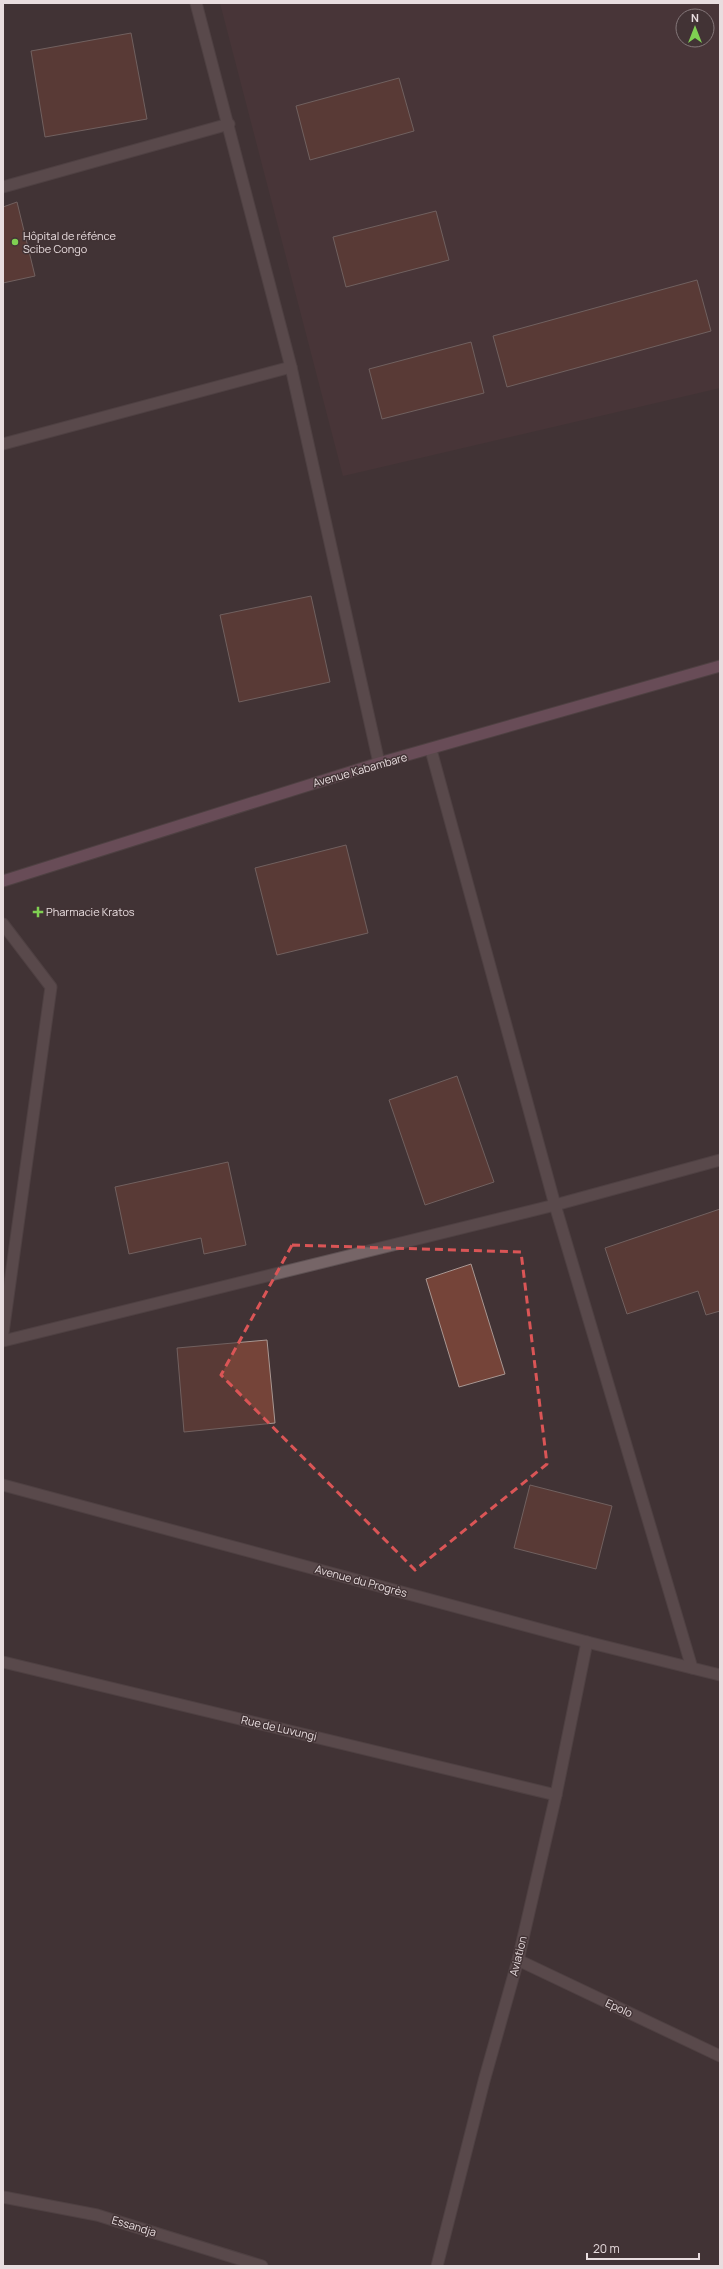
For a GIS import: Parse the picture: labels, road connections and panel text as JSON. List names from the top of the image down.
{
  "streets": {
    "main road": ["Avenue Kabambare"],
    "street": [
      "Avenue du Progrès",
      "Rue de Luvungi",
      "Aviation",
      "Epolo",
      "Essandja"
    ]
  },
  "crossings": [
    ["Avenue du Progrès", "Aviation"],
    ["Rue de Luvungi", "Aviation"],
    ["Aviation", "Epolo"]
  ],
  "places": {
    "other": ["Hôpital de réfénce Scibe Congo"],
    "health": ["Pharmacie Kratos"]
  },
  "scale_bar": "20 m",
  "north": "top"
}
